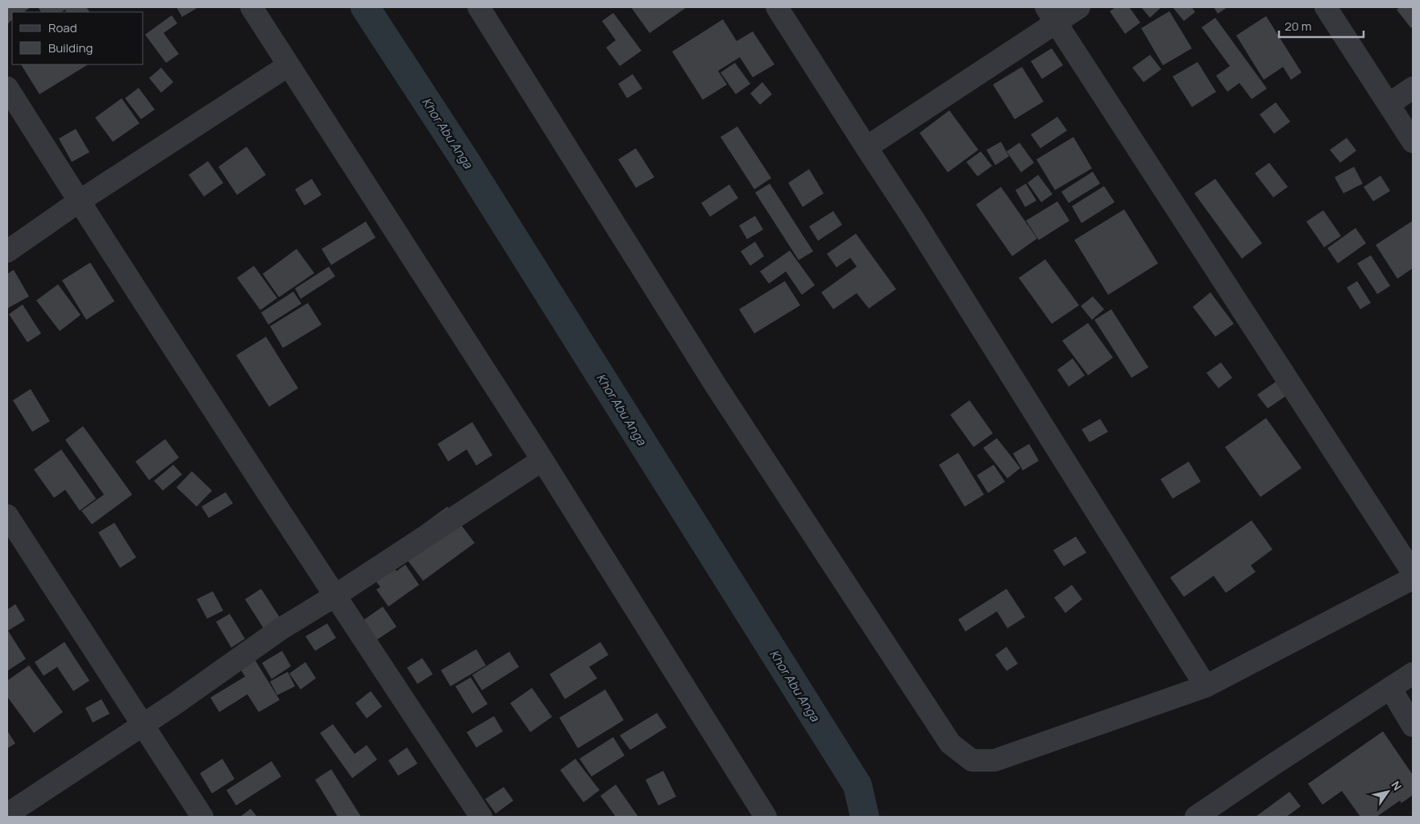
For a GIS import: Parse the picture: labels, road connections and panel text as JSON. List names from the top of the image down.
{
  "water": ["Khor Abu Anga"],
  "legend": ["Road", "Building"],
  "scale_bar": "20 m",
  "north": "top right"
}
